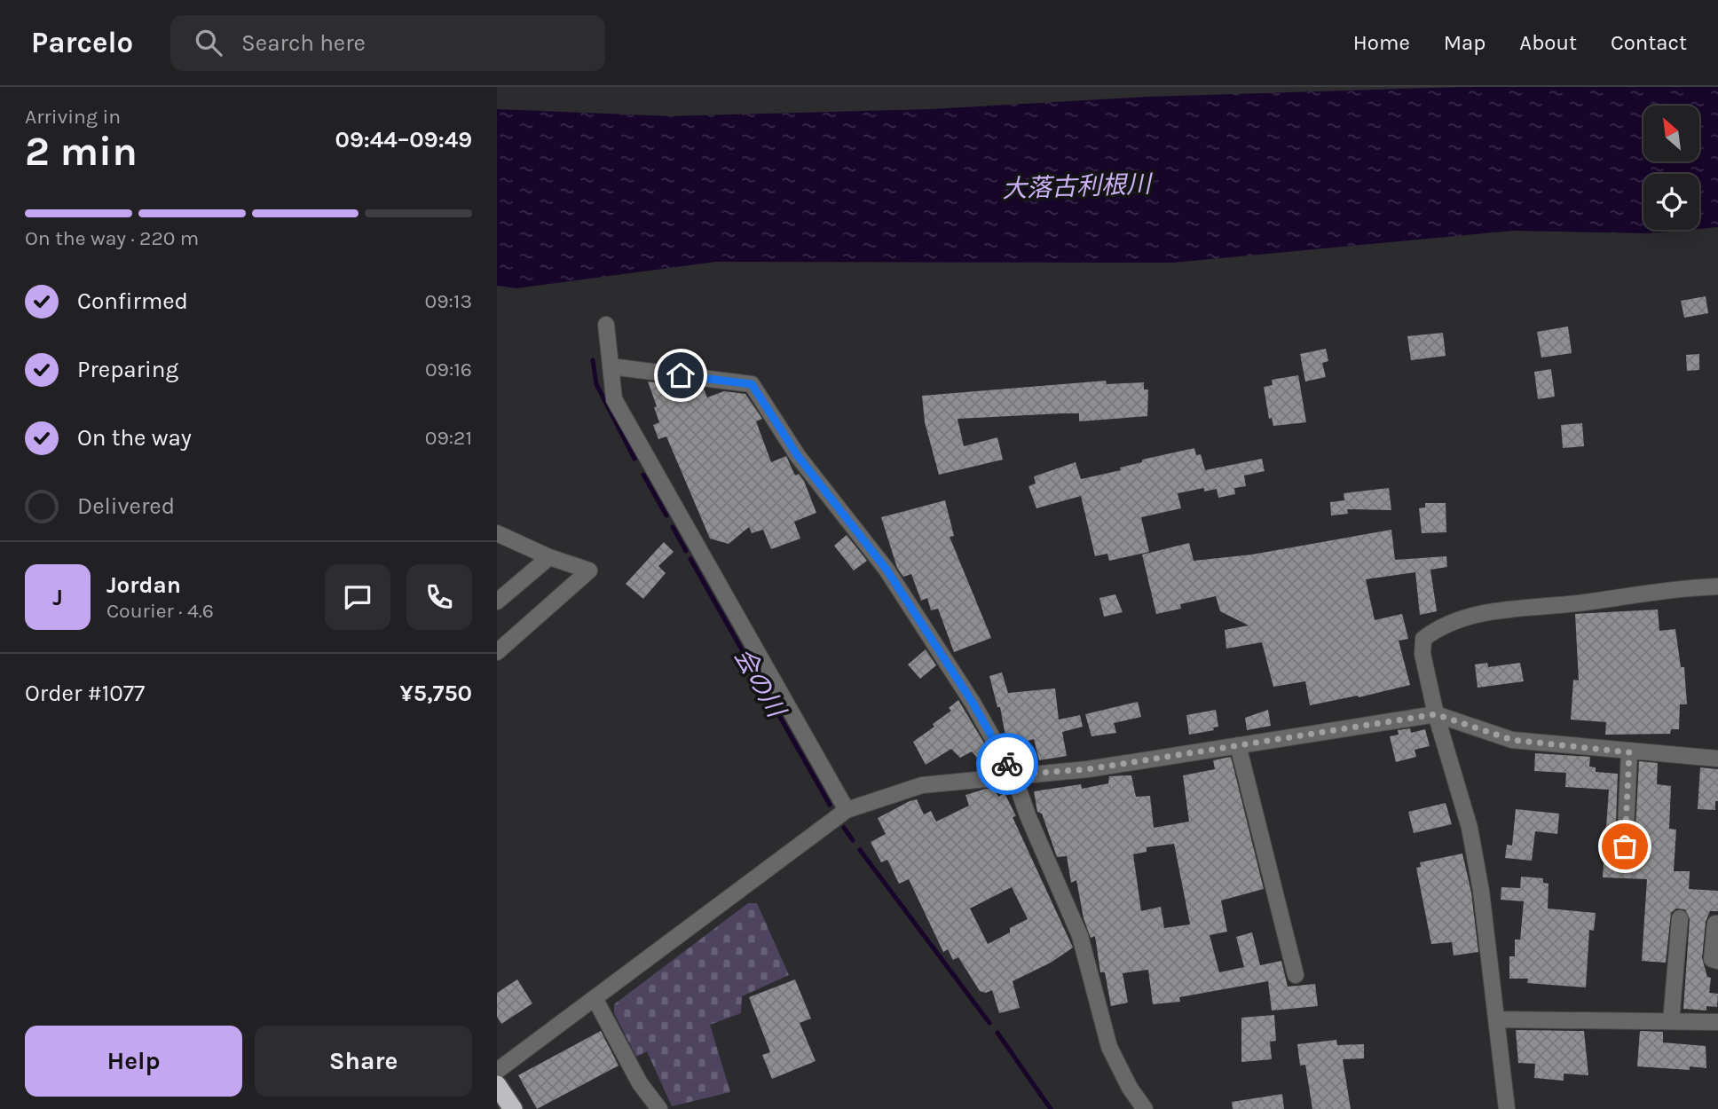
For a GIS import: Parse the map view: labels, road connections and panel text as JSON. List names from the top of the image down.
{
  "water": ["大落古利根川", "会の川"],
  "north": "top left",
  "page": {
    "header": "Parcelo",
    "search": "Search here",
    "nav": [
      "Home",
      "Map",
      "About",
      "Contact"
    ],
    "heading": ["2 min", "Arriving in", "09:44–09:49"],
    "panel": [
      "Jordan",
      "Courier · 4.6",
      "Order #1077",
      "¥5,750"
    ],
    "bar": "On the way · 220 m",
    "list": [
      ["Confirmed", "09:13"],
      ["Preparing", "09:16"],
      ["On the way", "09:21"],
      "Delivered"
    ],
    "round": "J",
    "buttons": ["Help", "Share"]
  }
}
